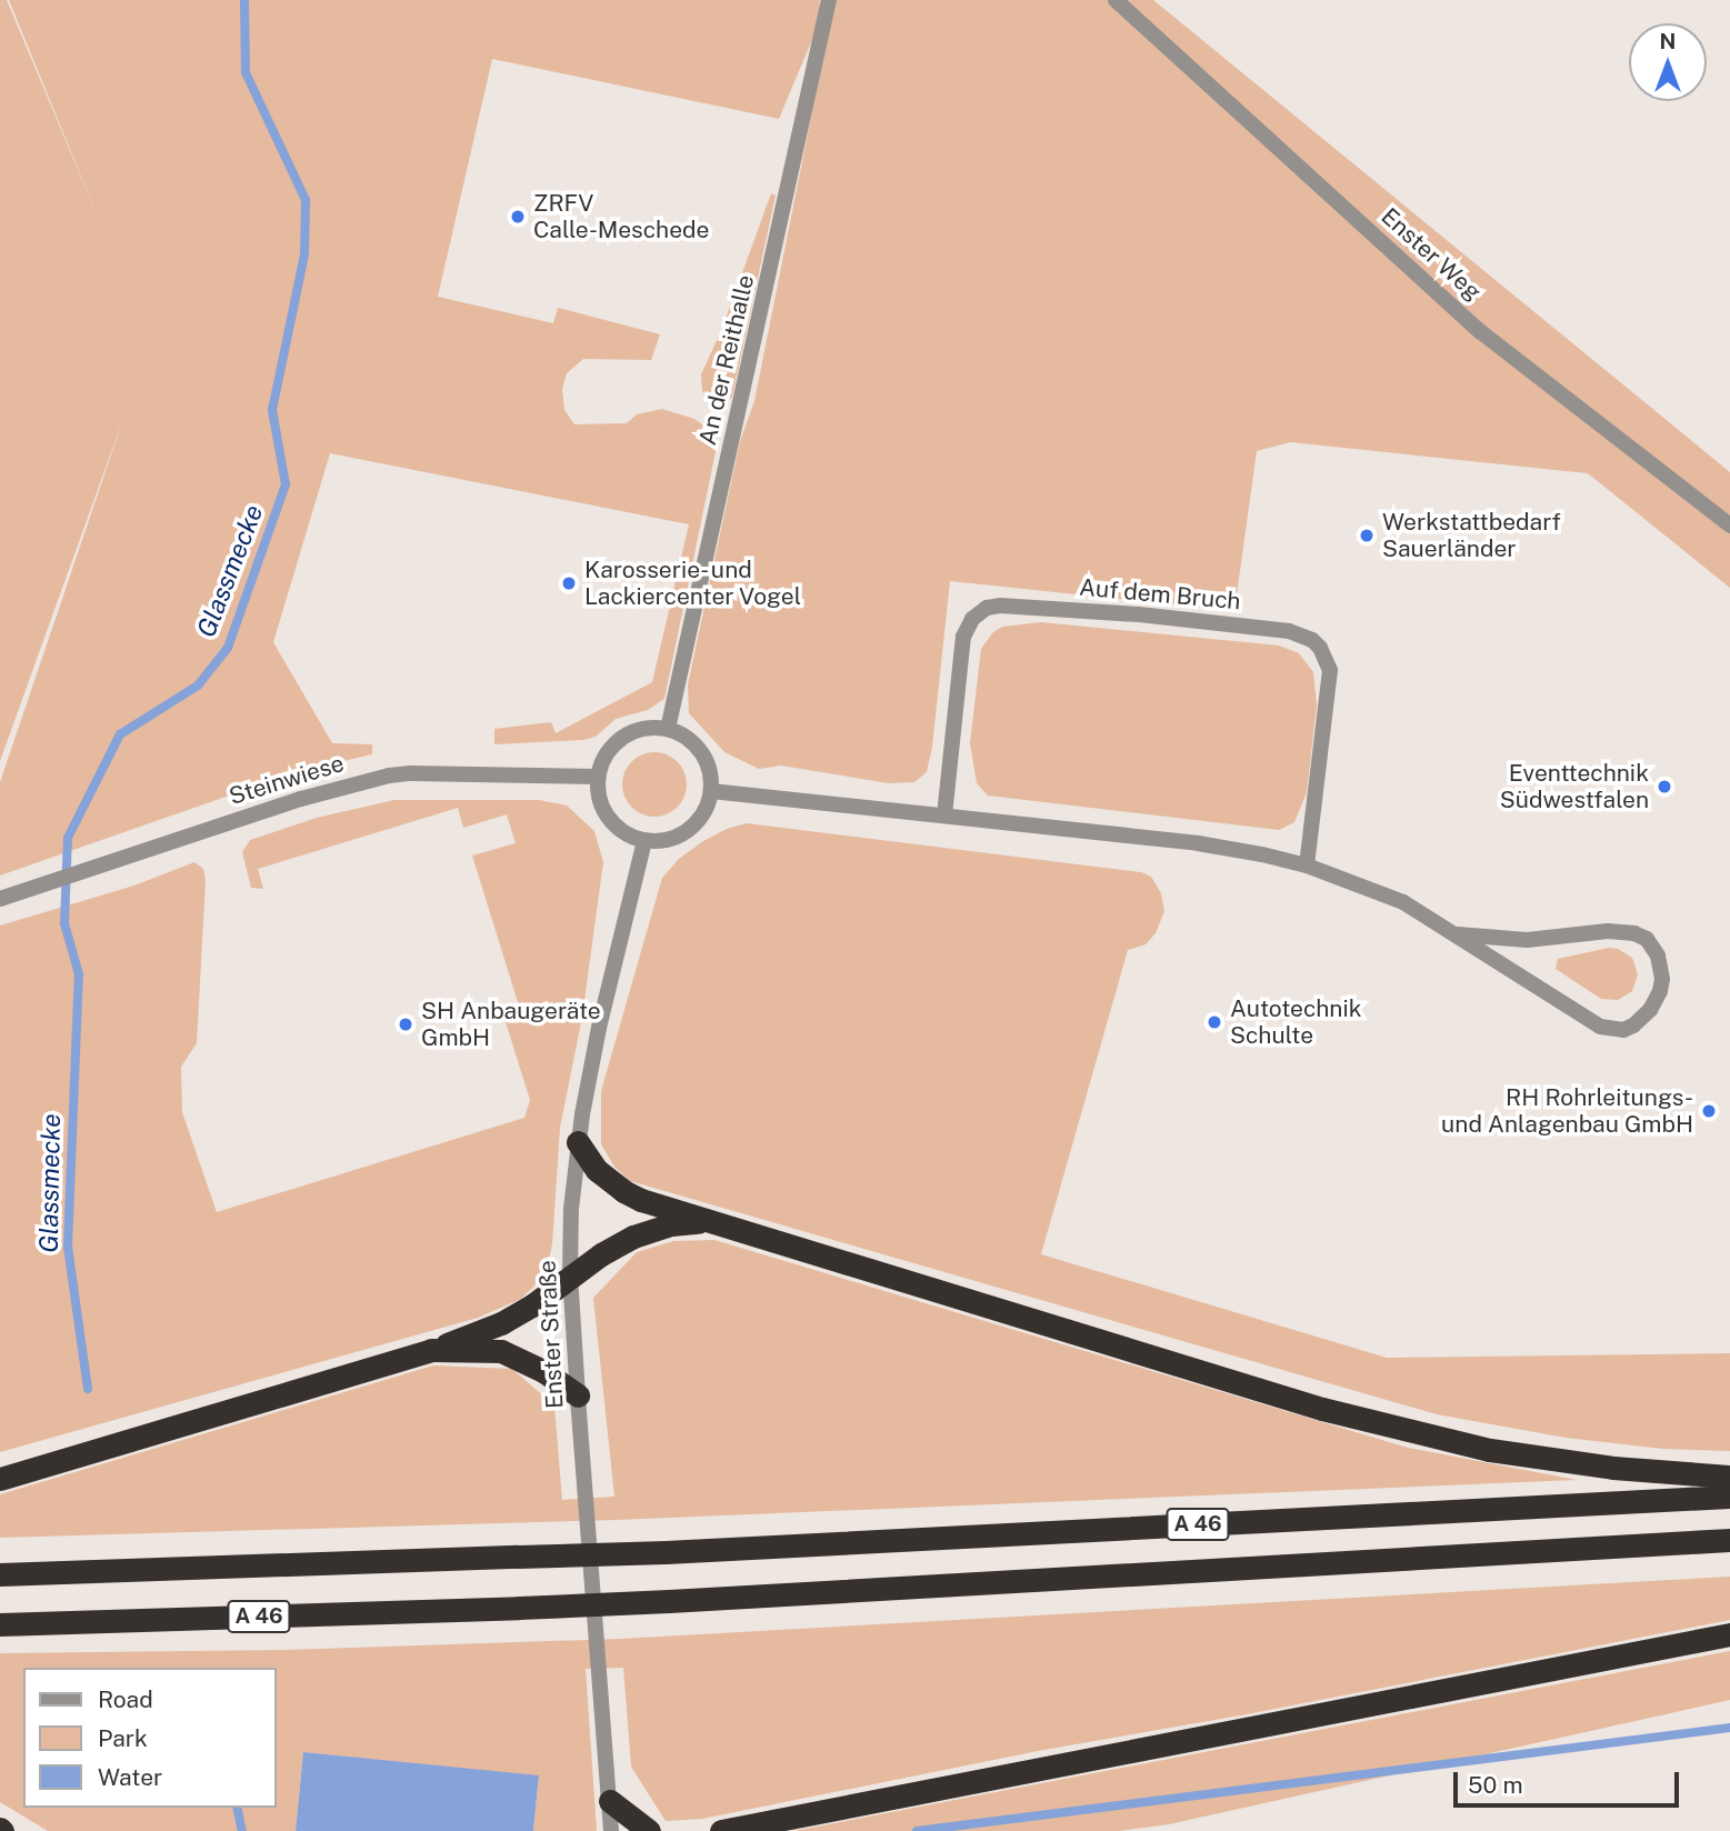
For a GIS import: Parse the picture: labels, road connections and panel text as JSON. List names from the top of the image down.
{
  "streets": {
    "highway": ["A 46"],
    "street": [
      "Enster Weg",
      "An der Reithalle",
      "Auf dem Bruch",
      "Steinwiese",
      "Enster Straße"
    ]
  },
  "crossings": [
    ["An der Reithalle", "Steinwiese"],
    ["An der Reithalle", "Enster Straße"],
    ["Steinwiese", "Enster Straße"]
  ],
  "water": ["Glassmecke"],
  "places": [
    "ZRFV Calle-Meschede",
    "Werkstattbedarf Sauerländer",
    "Karosserie- und Lackiercenter Vogel",
    "Eventtechnik Südwestfalen",
    "Autotechnik Schulte",
    "SH Anbaugeräte GmbH",
    "RH Rohrleitungs- und Anlagenbau GmbH"
  ],
  "legend": ["Road", "Park", "Water"],
  "scale_bar": "50 m",
  "north": "top"
}
